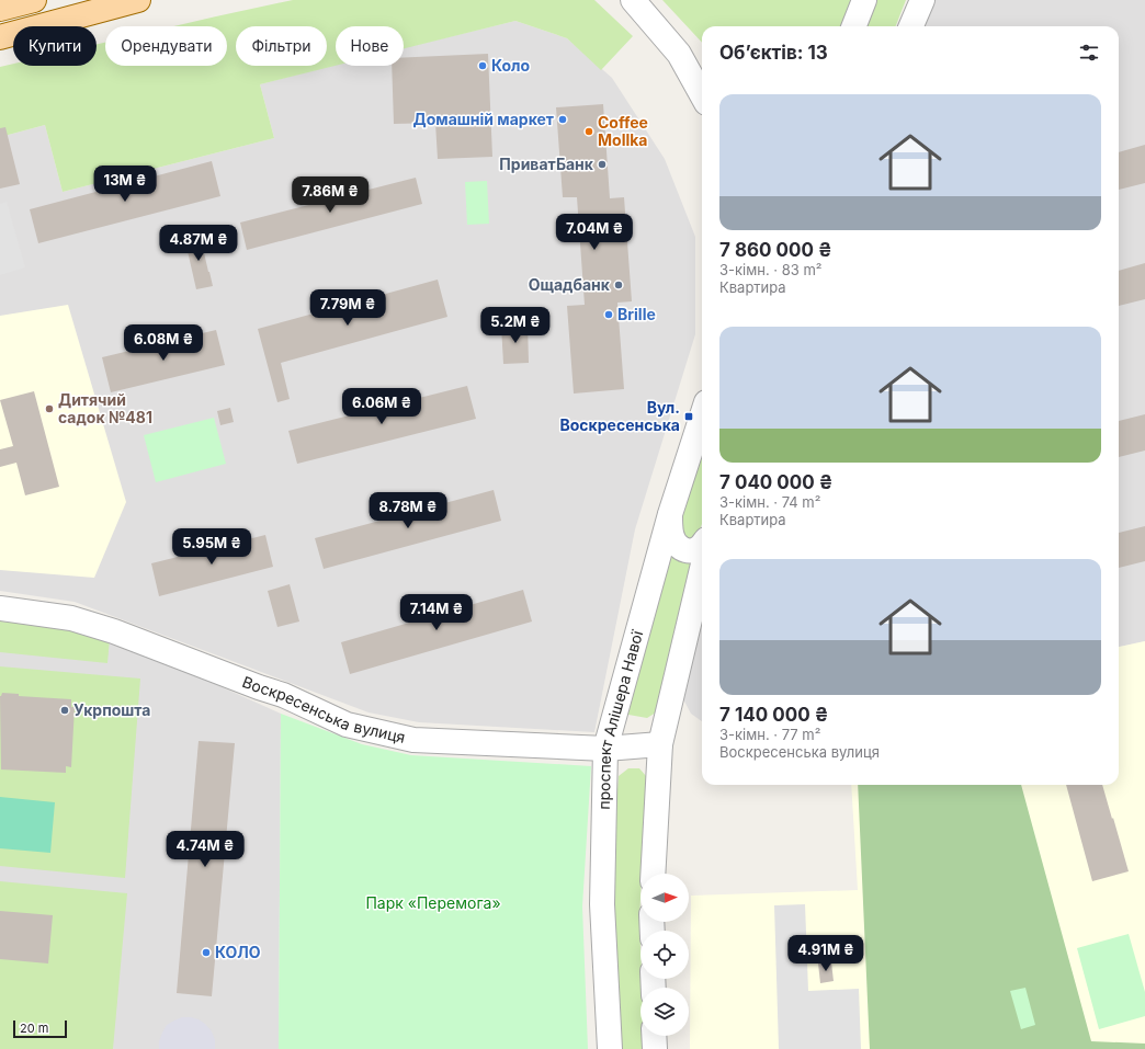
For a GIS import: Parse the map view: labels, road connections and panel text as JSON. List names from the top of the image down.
{
  "streets": {
    "street": ["Воскресенська вулиця", "проспект Алішера Навої"]
  },
  "crossings": [
    ["Воскресенська вулиця", "проспект Алішера Навої"]
  ],
  "parks": ["Парк «Перемога»"],
  "places": {
    "other": [
      "Коло",
      "Домашній маркет",
      "Coffee Mollka",
      "ПриватБанк",
      "Ощадбанк",
      "Brille",
      "Дитячий садок №481",
      "Укрпошта",
      "КОЛО"
    ],
    "transit": ["Вул. Воскресенська"]
  },
  "scale_bar": "20 m",
  "north": "right",
  "page": {
    "chip": [
      "Купити",
      "Орендувати",
      "Фільтри",
      "Нове"
    ],
    "heading": "Об’єктів: 13",
    "list": [
      {
        "name": "7 860 000 ₴",
        "note": "3-кімн. · 83 m² · Квартира"
      },
      {
        "name": "7 040 000 ₴",
        "note": "3-кімн. · 74 m² · Квартира"
      },
      {
        "name": "7 140 000 ₴",
        "note": "3-кімн. · 77 m² · Воскресенська вулиця"
      }
    ],
    "price": [
      "13M ₴",
      "7.86M ₴",
      "7.04M ₴",
      "4.87M ₴",
      "7.79M ₴",
      "5.2M ₴",
      "6.08M ₴",
      "6.06M ₴",
      "8.78M ₴",
      "5.95M ₴",
      "7.14M ₴",
      "4.74M ₴",
      "4.91M ₴"
    ],
    "scale": "20 m"
  }
}
